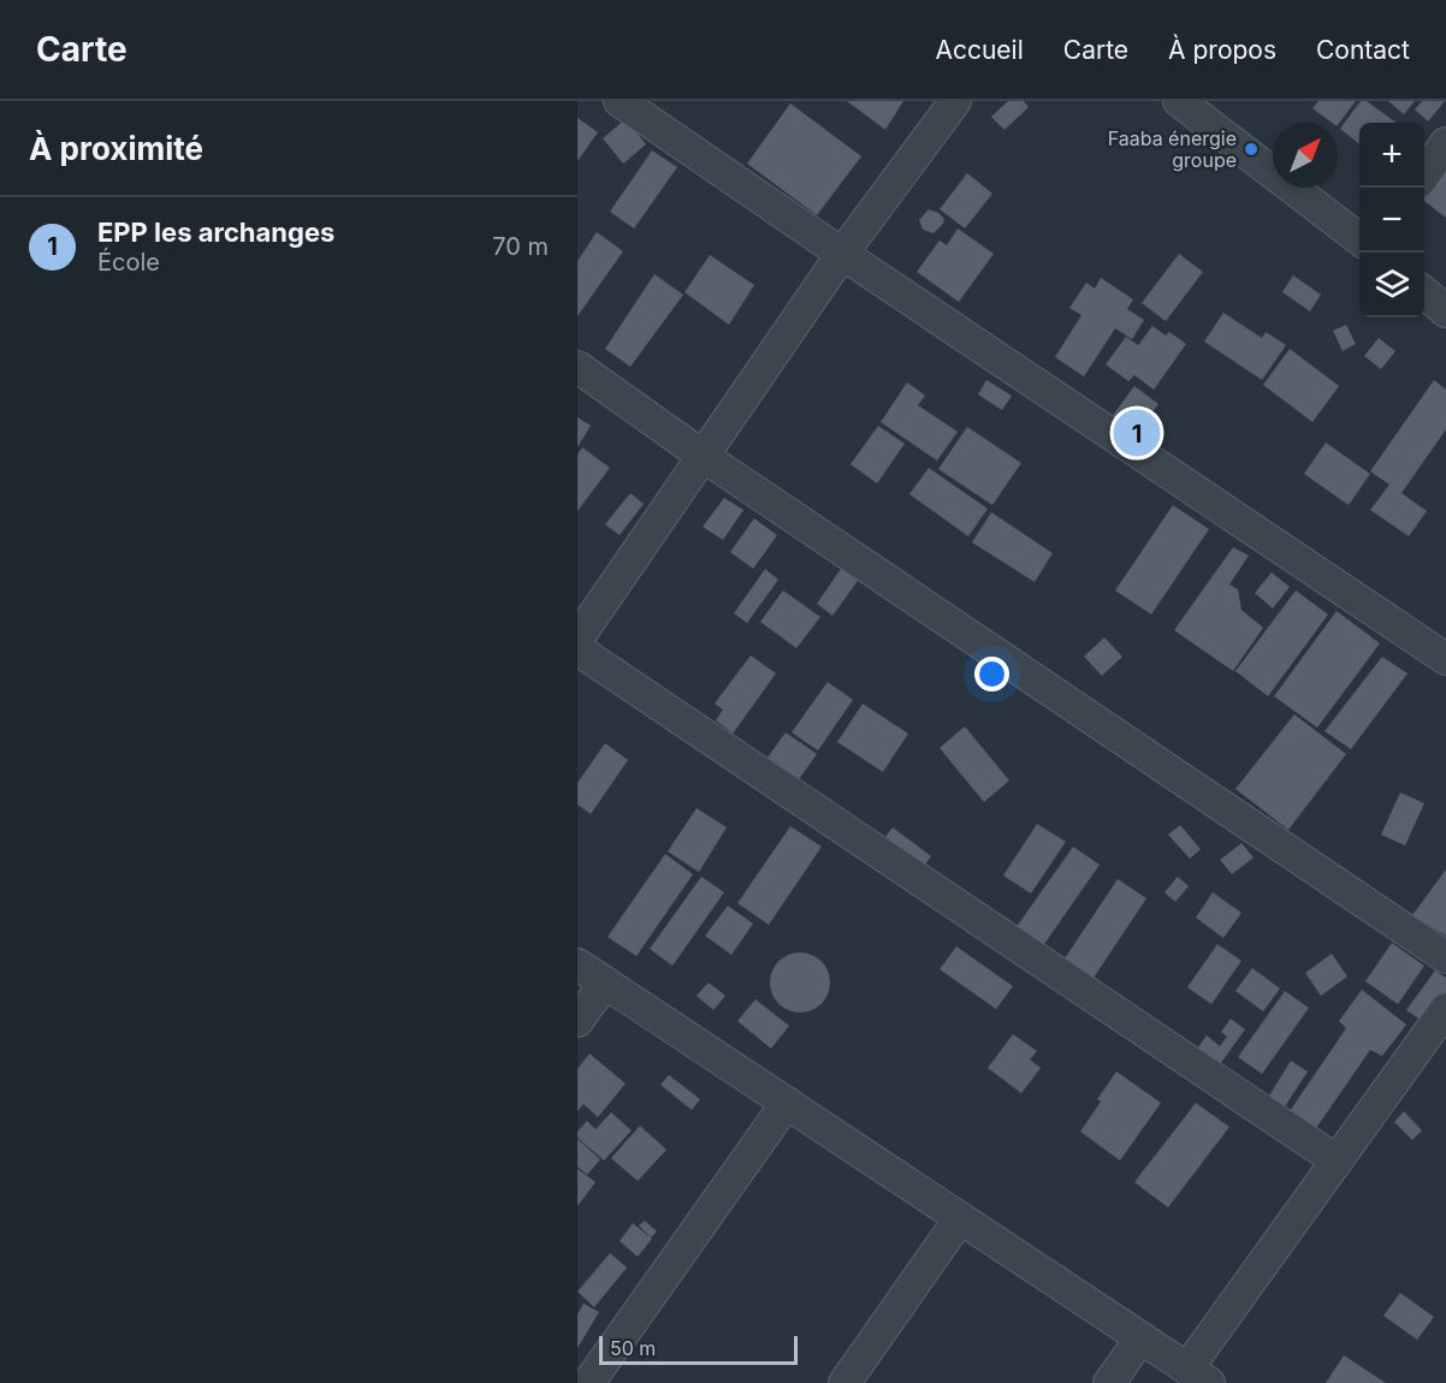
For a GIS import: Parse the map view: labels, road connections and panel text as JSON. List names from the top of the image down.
{
  "places": ["Faaba énergie groupe"],
  "scale_bar": "50 m",
  "north": "top right",
  "page": {
    "header": "Carte",
    "nav": [
      "Accueil",
      "Carte",
      "À propos",
      "Contact"
    ],
    "heading": "À proximité",
    "map_buttons": ["+", "−"],
    "list": [
      {
        "mark": "1",
        "name": "EPP les archanges",
        "note": "École",
        "value": "70 m"
      }
    ],
    "pins": "1",
    "scale": "50 m"
  }
}
